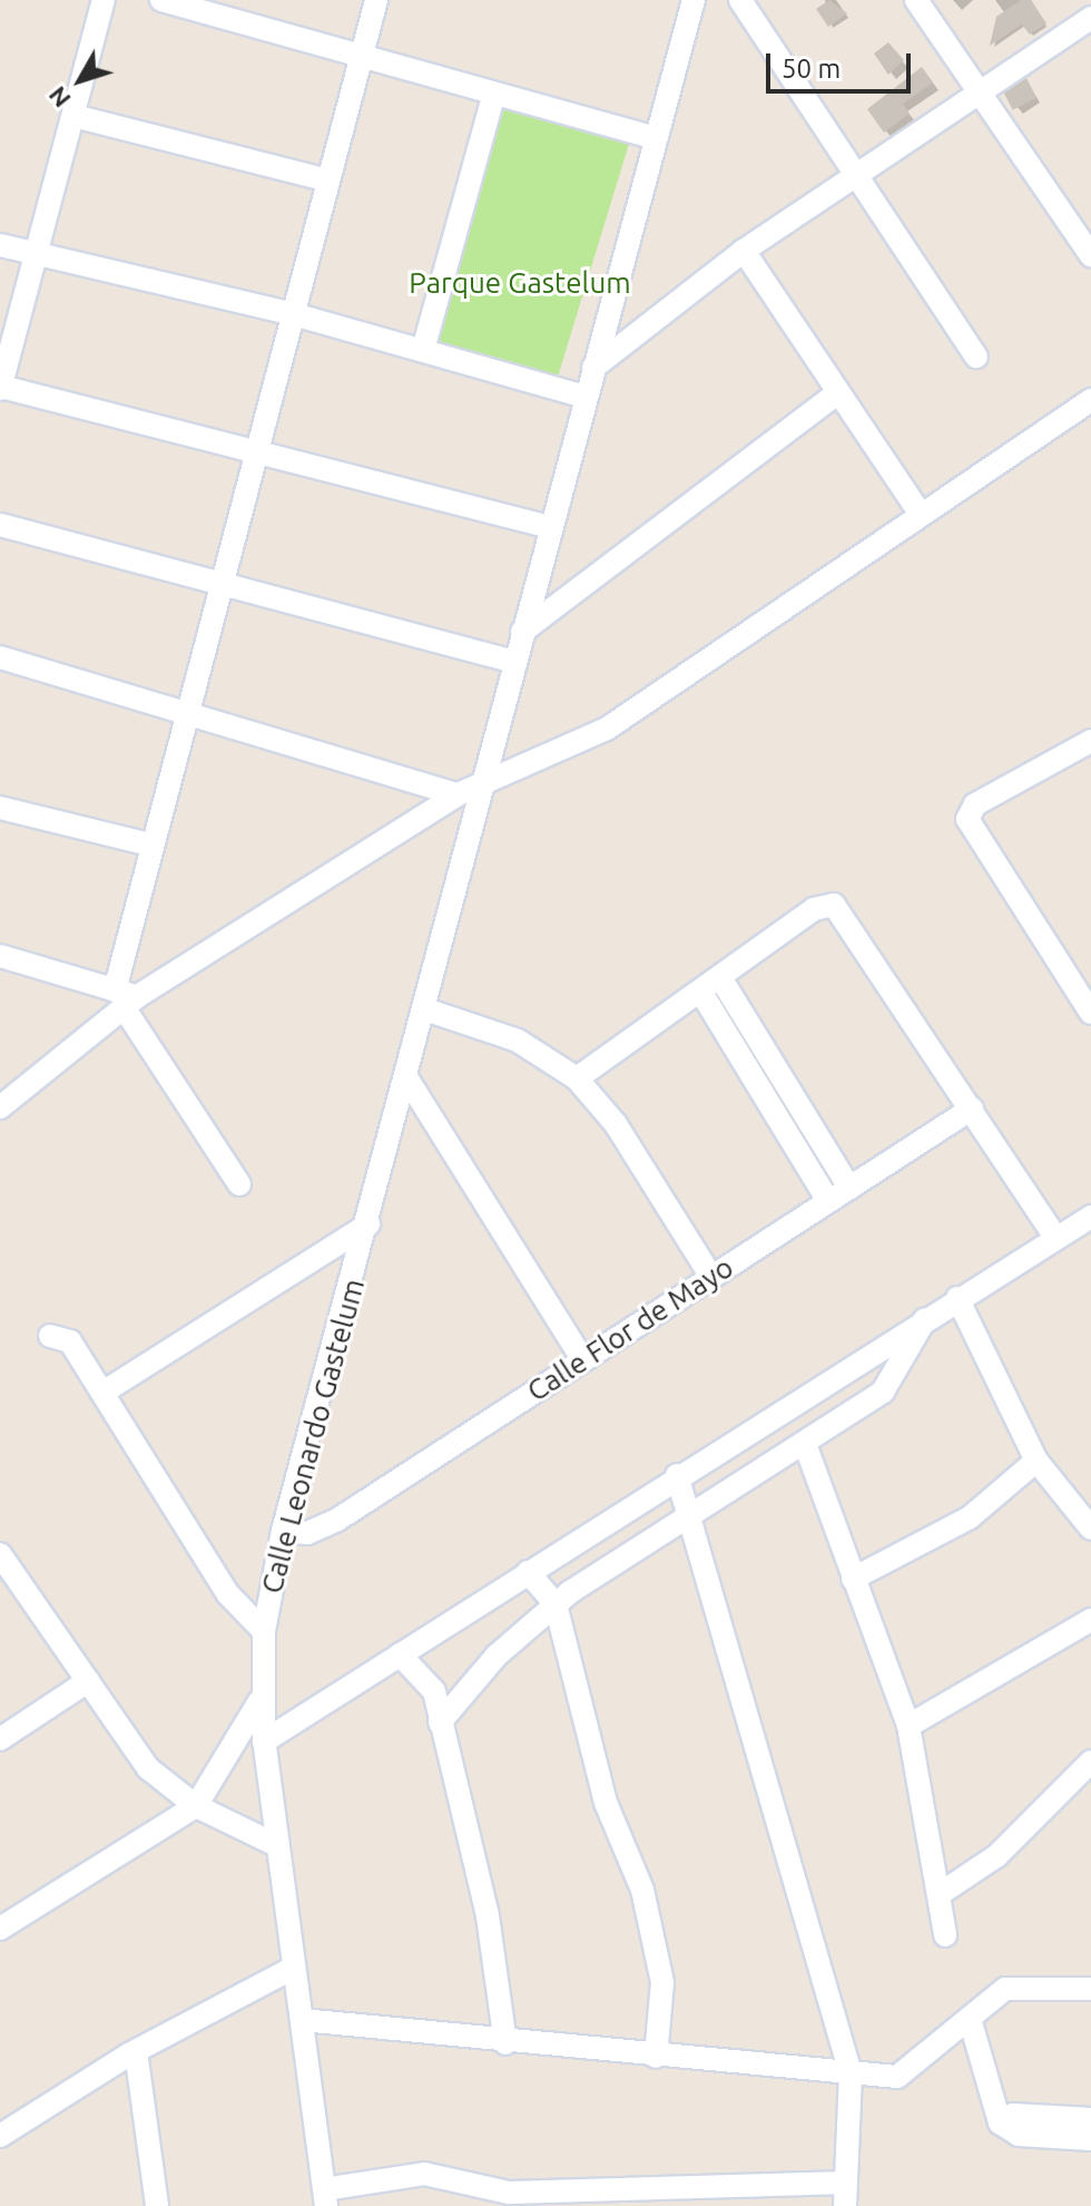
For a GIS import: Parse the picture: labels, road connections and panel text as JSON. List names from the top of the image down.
{
  "streets": {
    "street": ["Calle Flor de Mayo", "Calle Leonardo Gastelum"]
  },
  "crossings": [
    ["Calle Flor de Mayo", "Calle Leonardo Gastelum"]
  ],
  "parks": ["Parque Gastelum"],
  "scale_bar": "50 m",
  "north": "bottom left"
}
